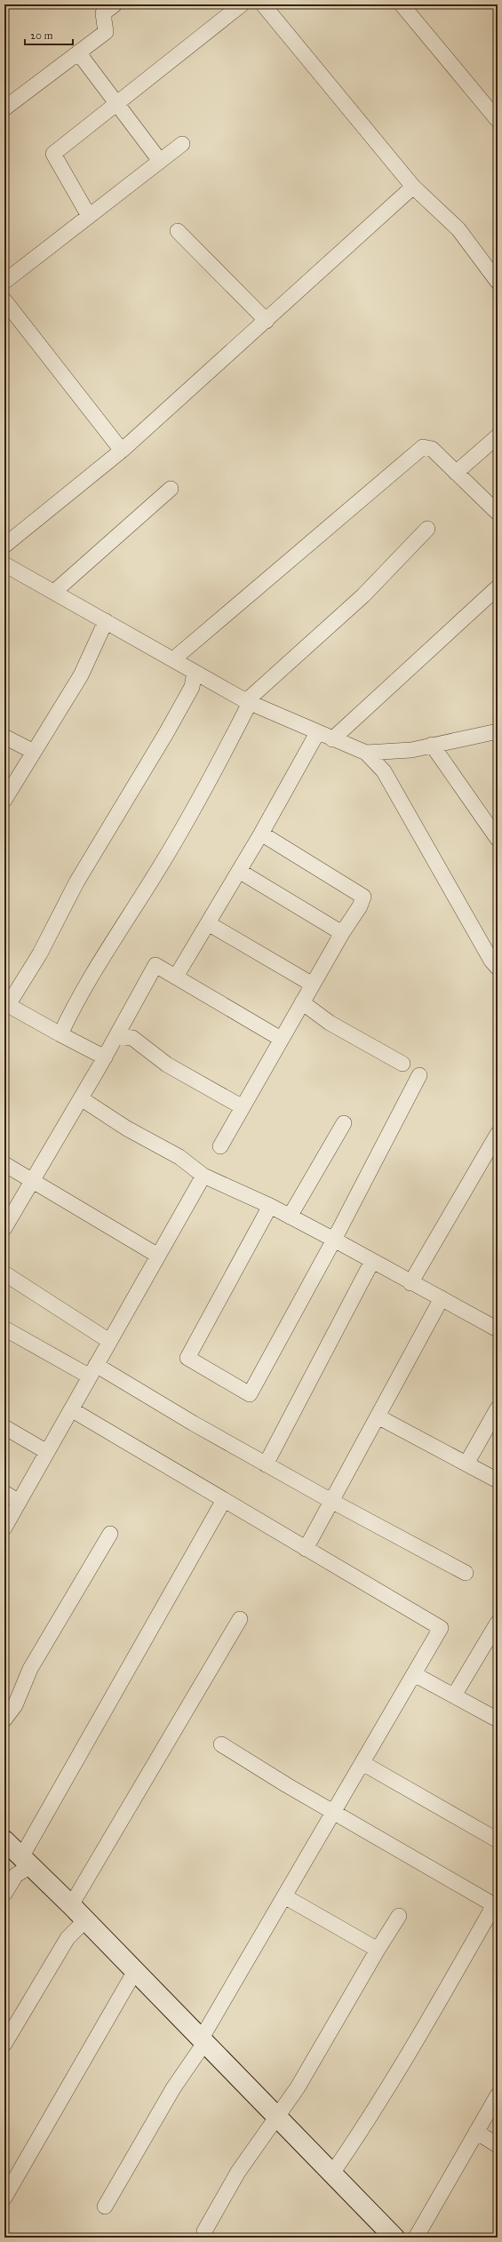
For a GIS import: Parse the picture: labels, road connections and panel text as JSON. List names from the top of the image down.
{
  "scale_bar": "20 m"
}
